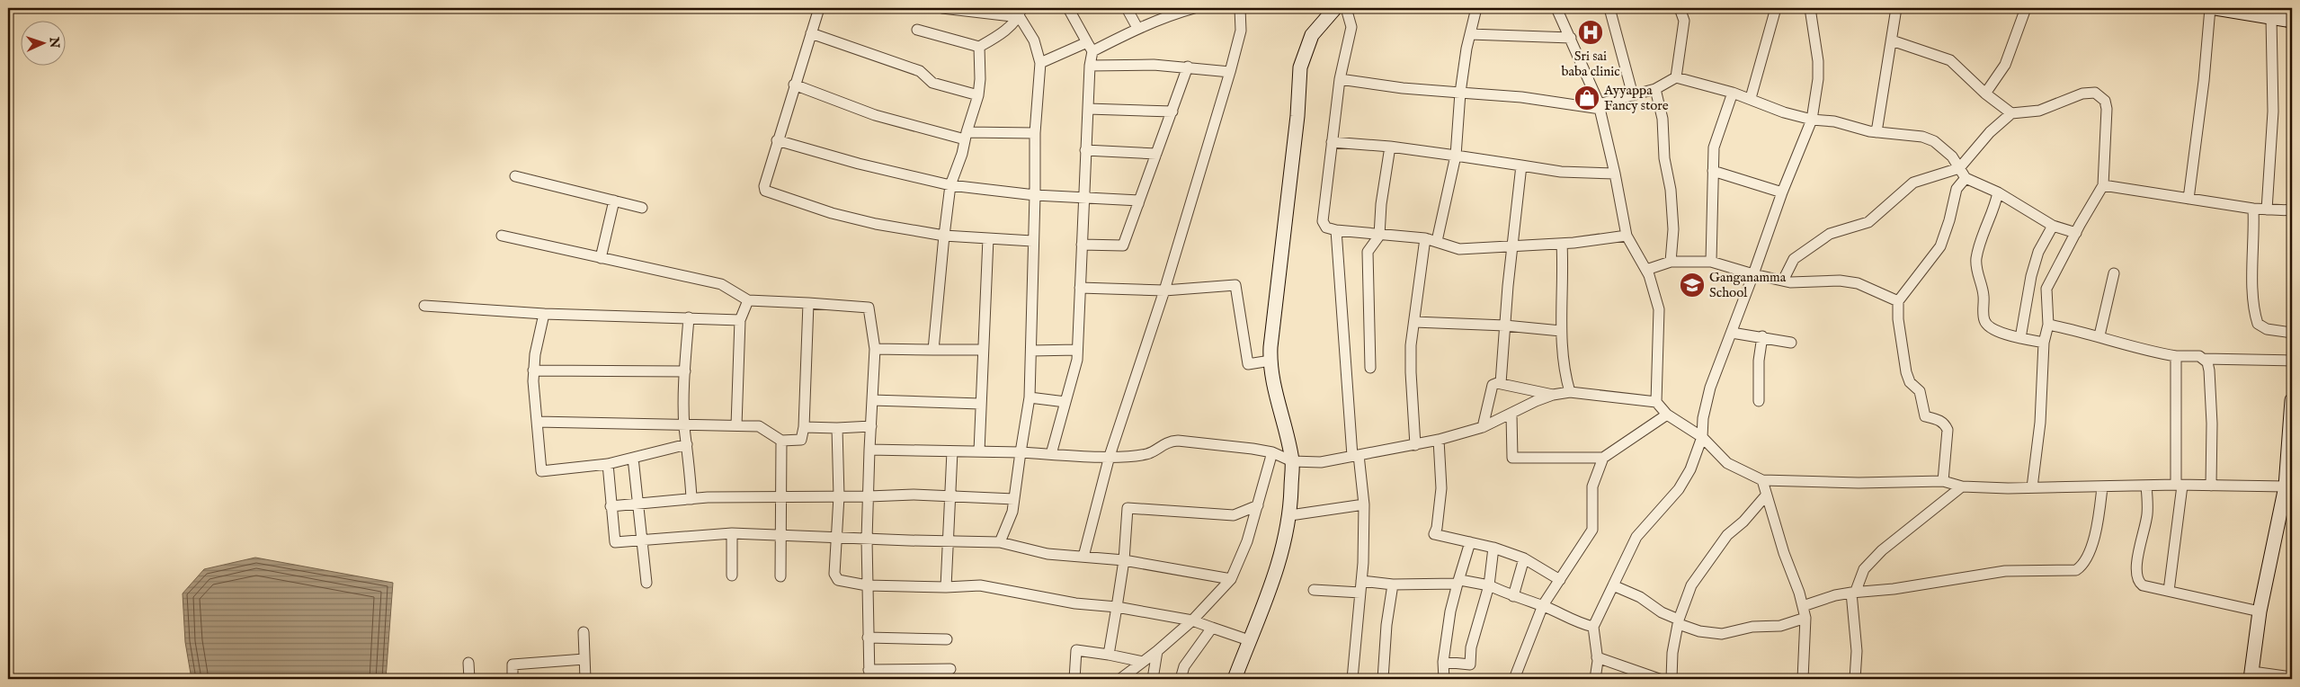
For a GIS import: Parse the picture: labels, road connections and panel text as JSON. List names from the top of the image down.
{
  "places": {
    "hospital": ["Sri sai baba clinic"],
    "shop": ["Ayyappa Fancy store"],
    "school or university": ["Ganganamma School"]
  },
  "north": "right"
}
